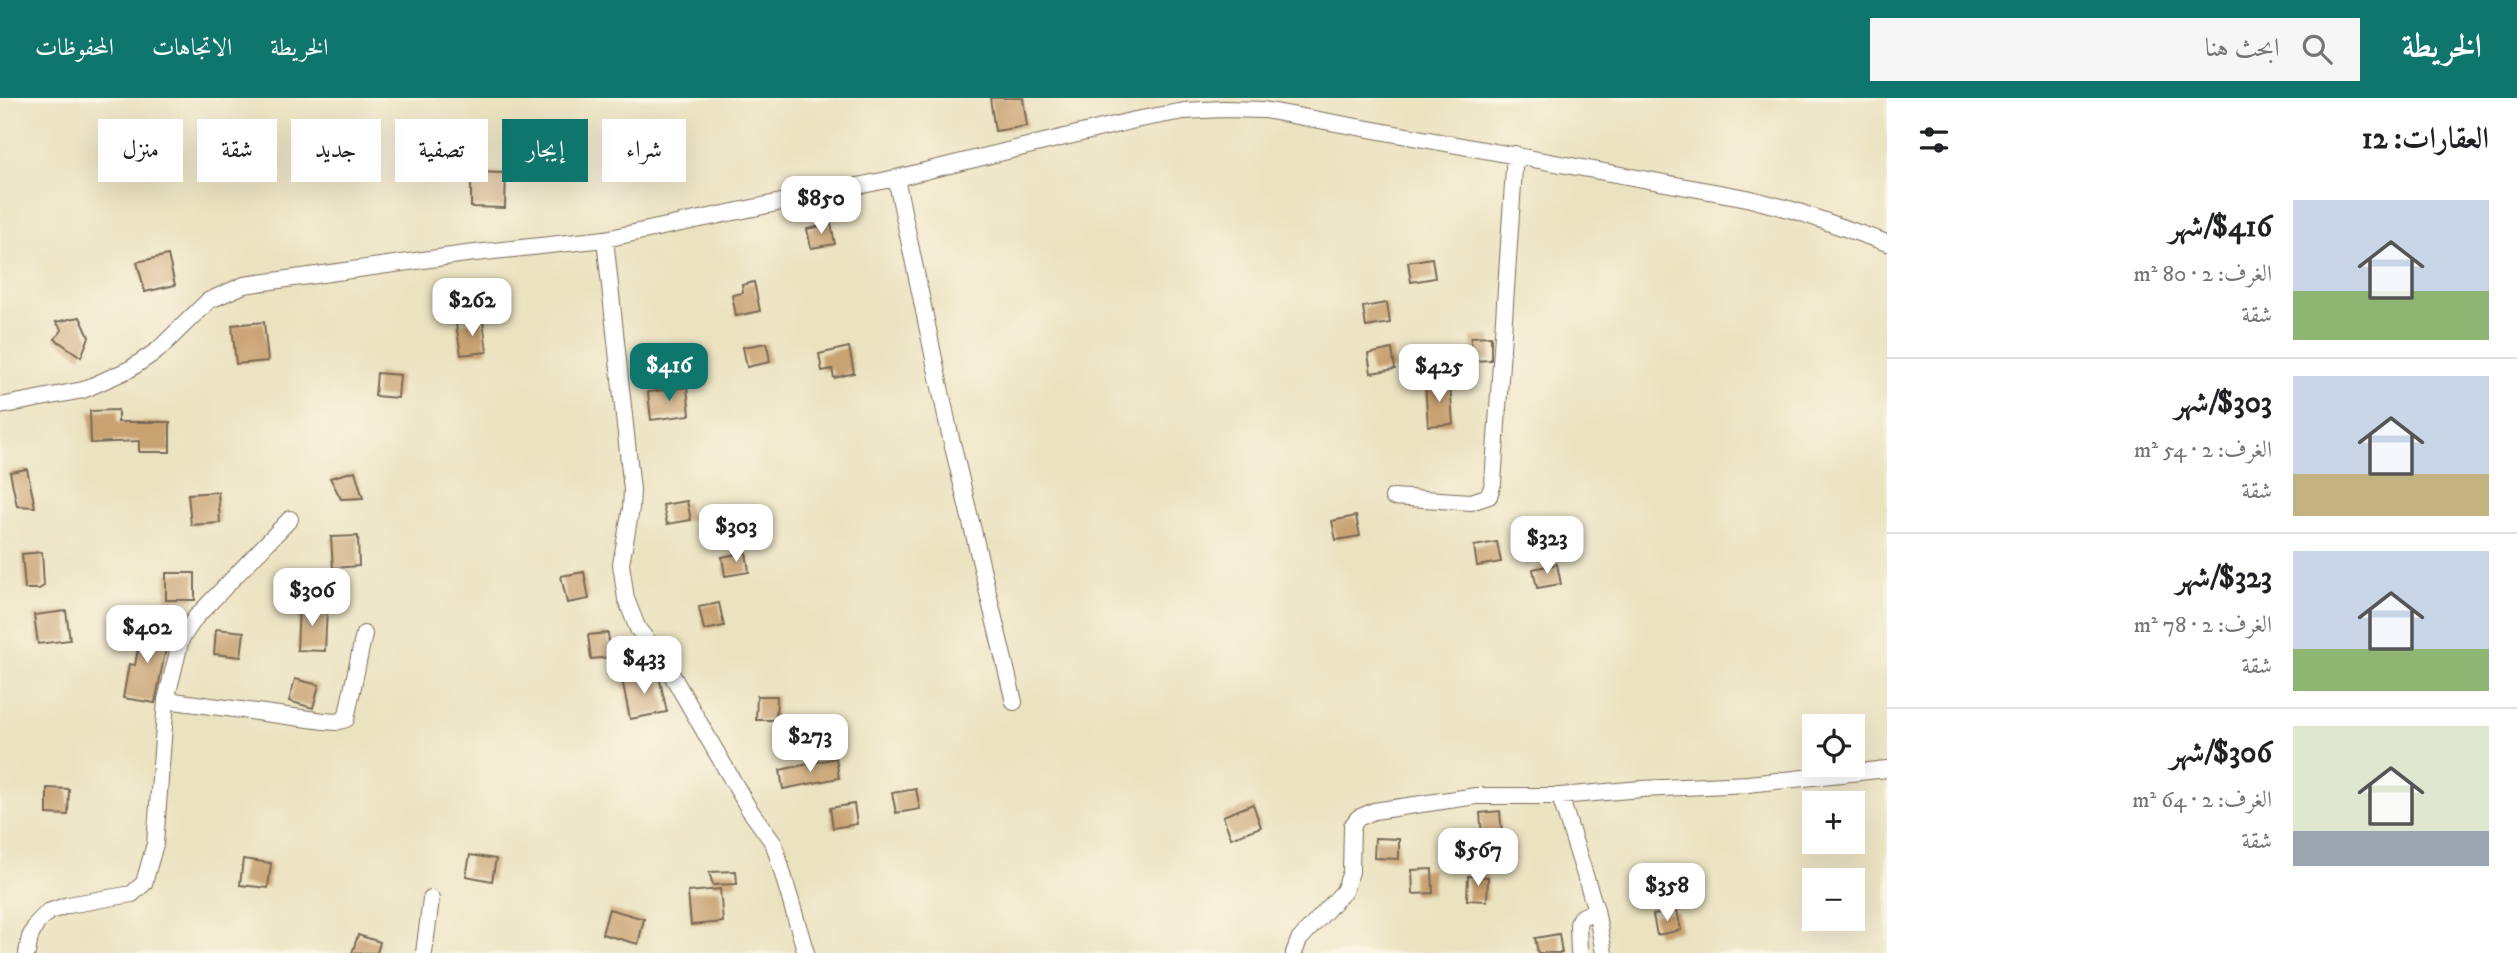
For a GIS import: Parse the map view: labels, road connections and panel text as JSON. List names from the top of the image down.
{
  "page": {
    "header": "الخريطة",
    "search": "ابحث هنا",
    "nav": ["الخريطة", "الاتجاهات", "المحفوظات"],
    "heading": "العقارات: 12",
    "chip": [
      "شراء",
      "إيجار",
      "تصفية",
      "جديد",
      "شقة",
      "منزل"
    ],
    "price": [
      "$850",
      "$262",
      "$416",
      "$425",
      "$303",
      "$323",
      "$306",
      "$402",
      "$433",
      "$273",
      "$567",
      "$358"
    ],
    "list": [
      {
        "name": "$416/شهر",
        "note": "الغرف: 2 · 80 m² · شقة"
      },
      {
        "name": "$303/شهر",
        "note": "الغرف: 2 · 54 m² · شقة"
      },
      {
        "name": "$323/شهر",
        "note": "الغرف: 2 · 78 m² · شقة"
      },
      {
        "name": "$306/شهر",
        "note": "الغرف: 2 · 64 m² · شقة"
      }
    ],
    "map_buttons": ["+", "−"]
  }
}
